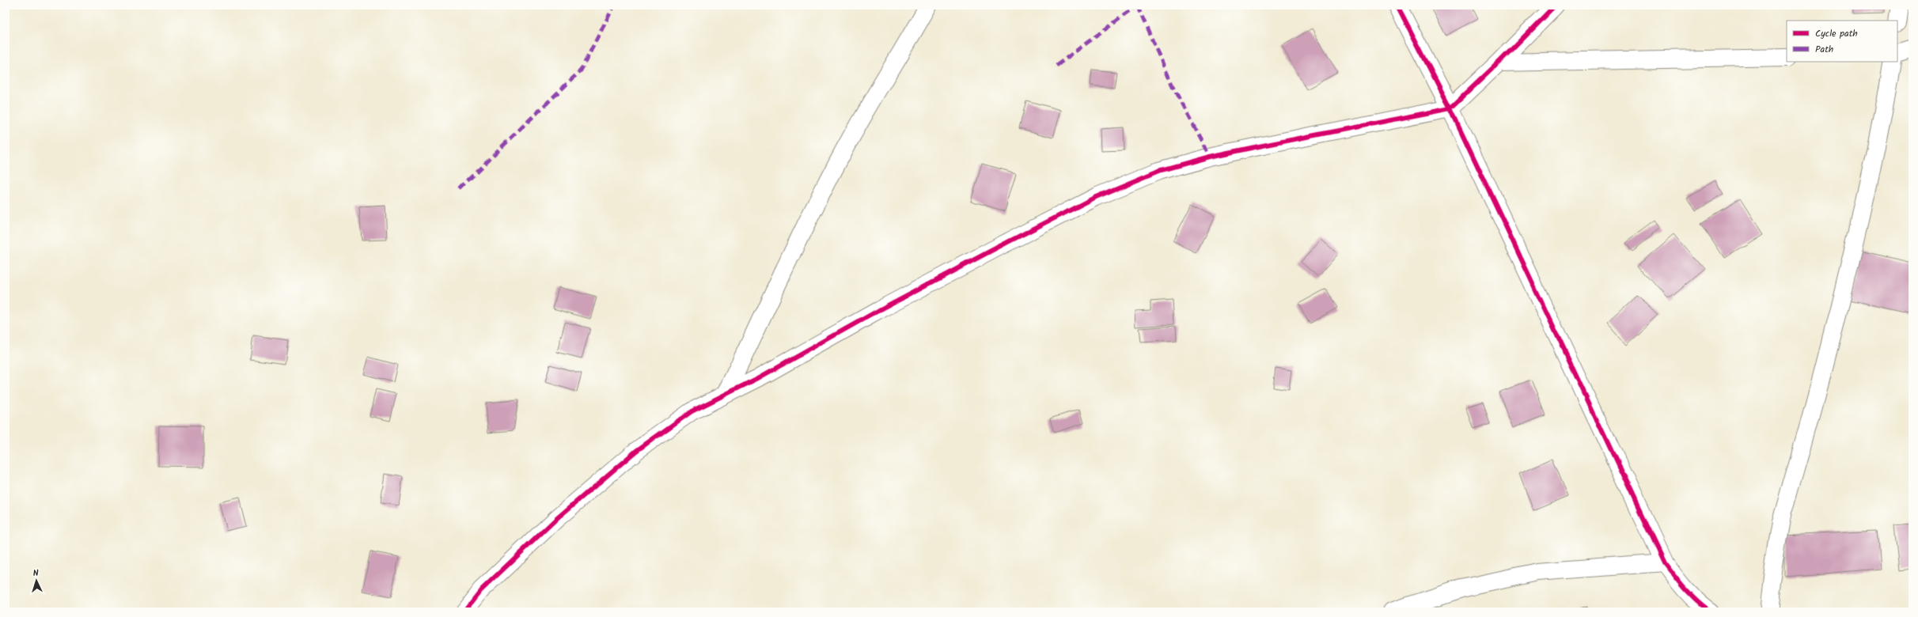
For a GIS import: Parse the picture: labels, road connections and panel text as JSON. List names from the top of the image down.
{
  "legend": ["Cycle path", "Path"],
  "north": "top"
}
